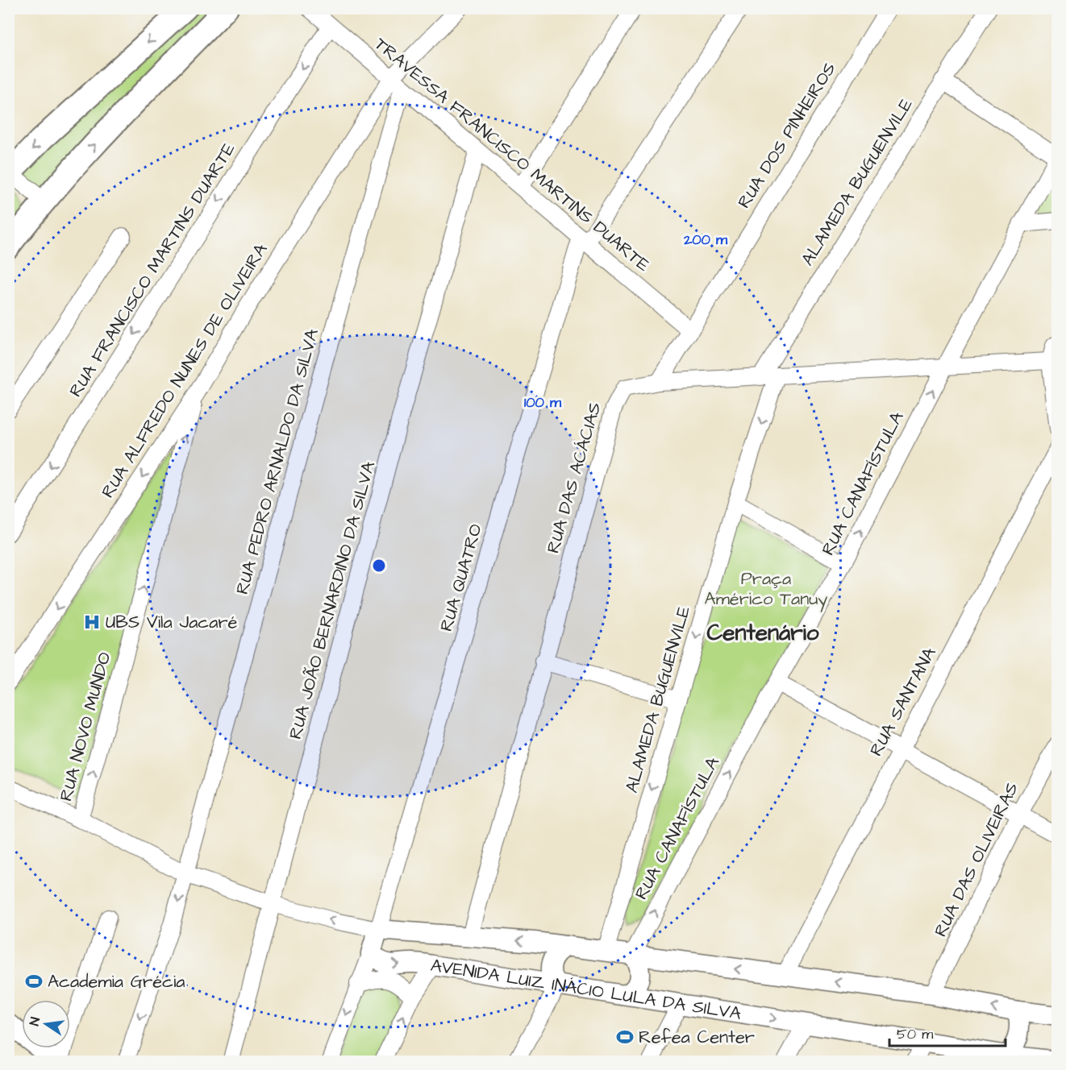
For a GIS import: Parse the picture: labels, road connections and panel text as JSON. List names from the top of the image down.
{
  "streets": {
    "street": [
      "RUA DOS PINHEIROS",
      "TRAVESSA FRANCISCO MARTINS DUARTE",
      "ALAMEDA BUGUENVILE",
      "RUA FRANCISCO MARTINS DUARTE",
      "RUA ALFREDO NUNES DE OLIVEIRA",
      "RUA PEDRO ARNALDO DA SILVA",
      "RUA DAS ACÁCIAS",
      "RUA CANAFÍSTULA",
      "RUA QUATRO",
      "RUA JOÃO BERNARDINO DA SILVA",
      "RUA SANTANA",
      "RUA NOVO MUNDO",
      "RUA DAS OLIVEIRAS",
      "AVENIDA LUIZ INÁCIO LULA DA SILVA"
    ]
  },
  "crossings": [
    ["RUA DOS PINHEIROS", "TRAVESSA FRANCISCO MARTINS DUARTE"],
    ["RUA DOS PINHEIROS", "RUA DAS ACÁCIAS"],
    ["TRAVESSA FRANCISCO MARTINS DUARTE", "RUA FRANCISCO MARTINS DUARTE"],
    ["TRAVESSA FRANCISCO MARTINS DUARTE", "RUA ALFREDO NUNES DE OLIVEIRA"],
    ["TRAVESSA FRANCISCO MARTINS DUARTE", "RUA PEDRO ARNALDO DA SILVA"],
    ["TRAVESSA FRANCISCO MARTINS DUARTE", "RUA QUATRO"],
    ["TRAVESSA FRANCISCO MARTINS DUARTE", "RUA JOÃO BERNARDINO DA SILVA"],
    ["ALAMEDA BUGUENVILE", "RUA DAS ACÁCIAS"],
    ["ALAMEDA BUGUENVILE", "AVENIDA LUIZ INÁCIO LULA DA SILVA"],
    ["RUA ALFREDO NUNES DE OLIVEIRA", "RUA PEDRO ARNALDO DA SILVA"],
    ["RUA ALFREDO NUNES DE OLIVEIRA", "RUA NOVO MUNDO"],
    ["RUA PEDRO ARNALDO DA SILVA", "AVENIDA LUIZ INÁCIO LULA DA SILVA"],
    ["RUA DAS ACÁCIAS", "RUA CANAFÍSTULA"],
    ["RUA DAS ACÁCIAS", "AVENIDA LUIZ INÁCIO LULA DA SILVA"],
    ["RUA CANAFÍSTULA", "AVENIDA LUIZ INÁCIO LULA DA SILVA"],
    ["RUA QUATRO", "AVENIDA LUIZ INÁCIO LULA DA SILVA"],
    ["RUA JOÃO BERNARDINO DA SILVA", "AVENIDA LUIZ INÁCIO LULA DA SILVA"],
    ["RUA SANTANA", "AVENIDA LUIZ INÁCIO LULA DA SILVA"],
    ["RUA NOVO MUNDO", "AVENIDA LUIZ INÁCIO LULA DA SILVA"],
    ["RUA DAS OLIVEIRAS", "AVENIDA LUIZ INÁCIO LULA DA SILVA"]
  ],
  "one_way": [
    "ALAMEDA BUGUENVILE",
    "RUA ALFREDO NUNES DE OLIVEIRA",
    "RUA CANAFÍSTULA",
    "RUA NOVO MUNDO"
  ],
  "districts": ["Centenário"],
  "parks": ["Praça Américo Tanuy"],
  "places": {
    "hospital": ["UBS Vila Jacaré"],
    "sports": ["Academia Grécia", "Refea Center"]
  },
  "scale_bar": "50 m",
  "north": "left",
  "rings": ["200 m", "100 m"]
}
